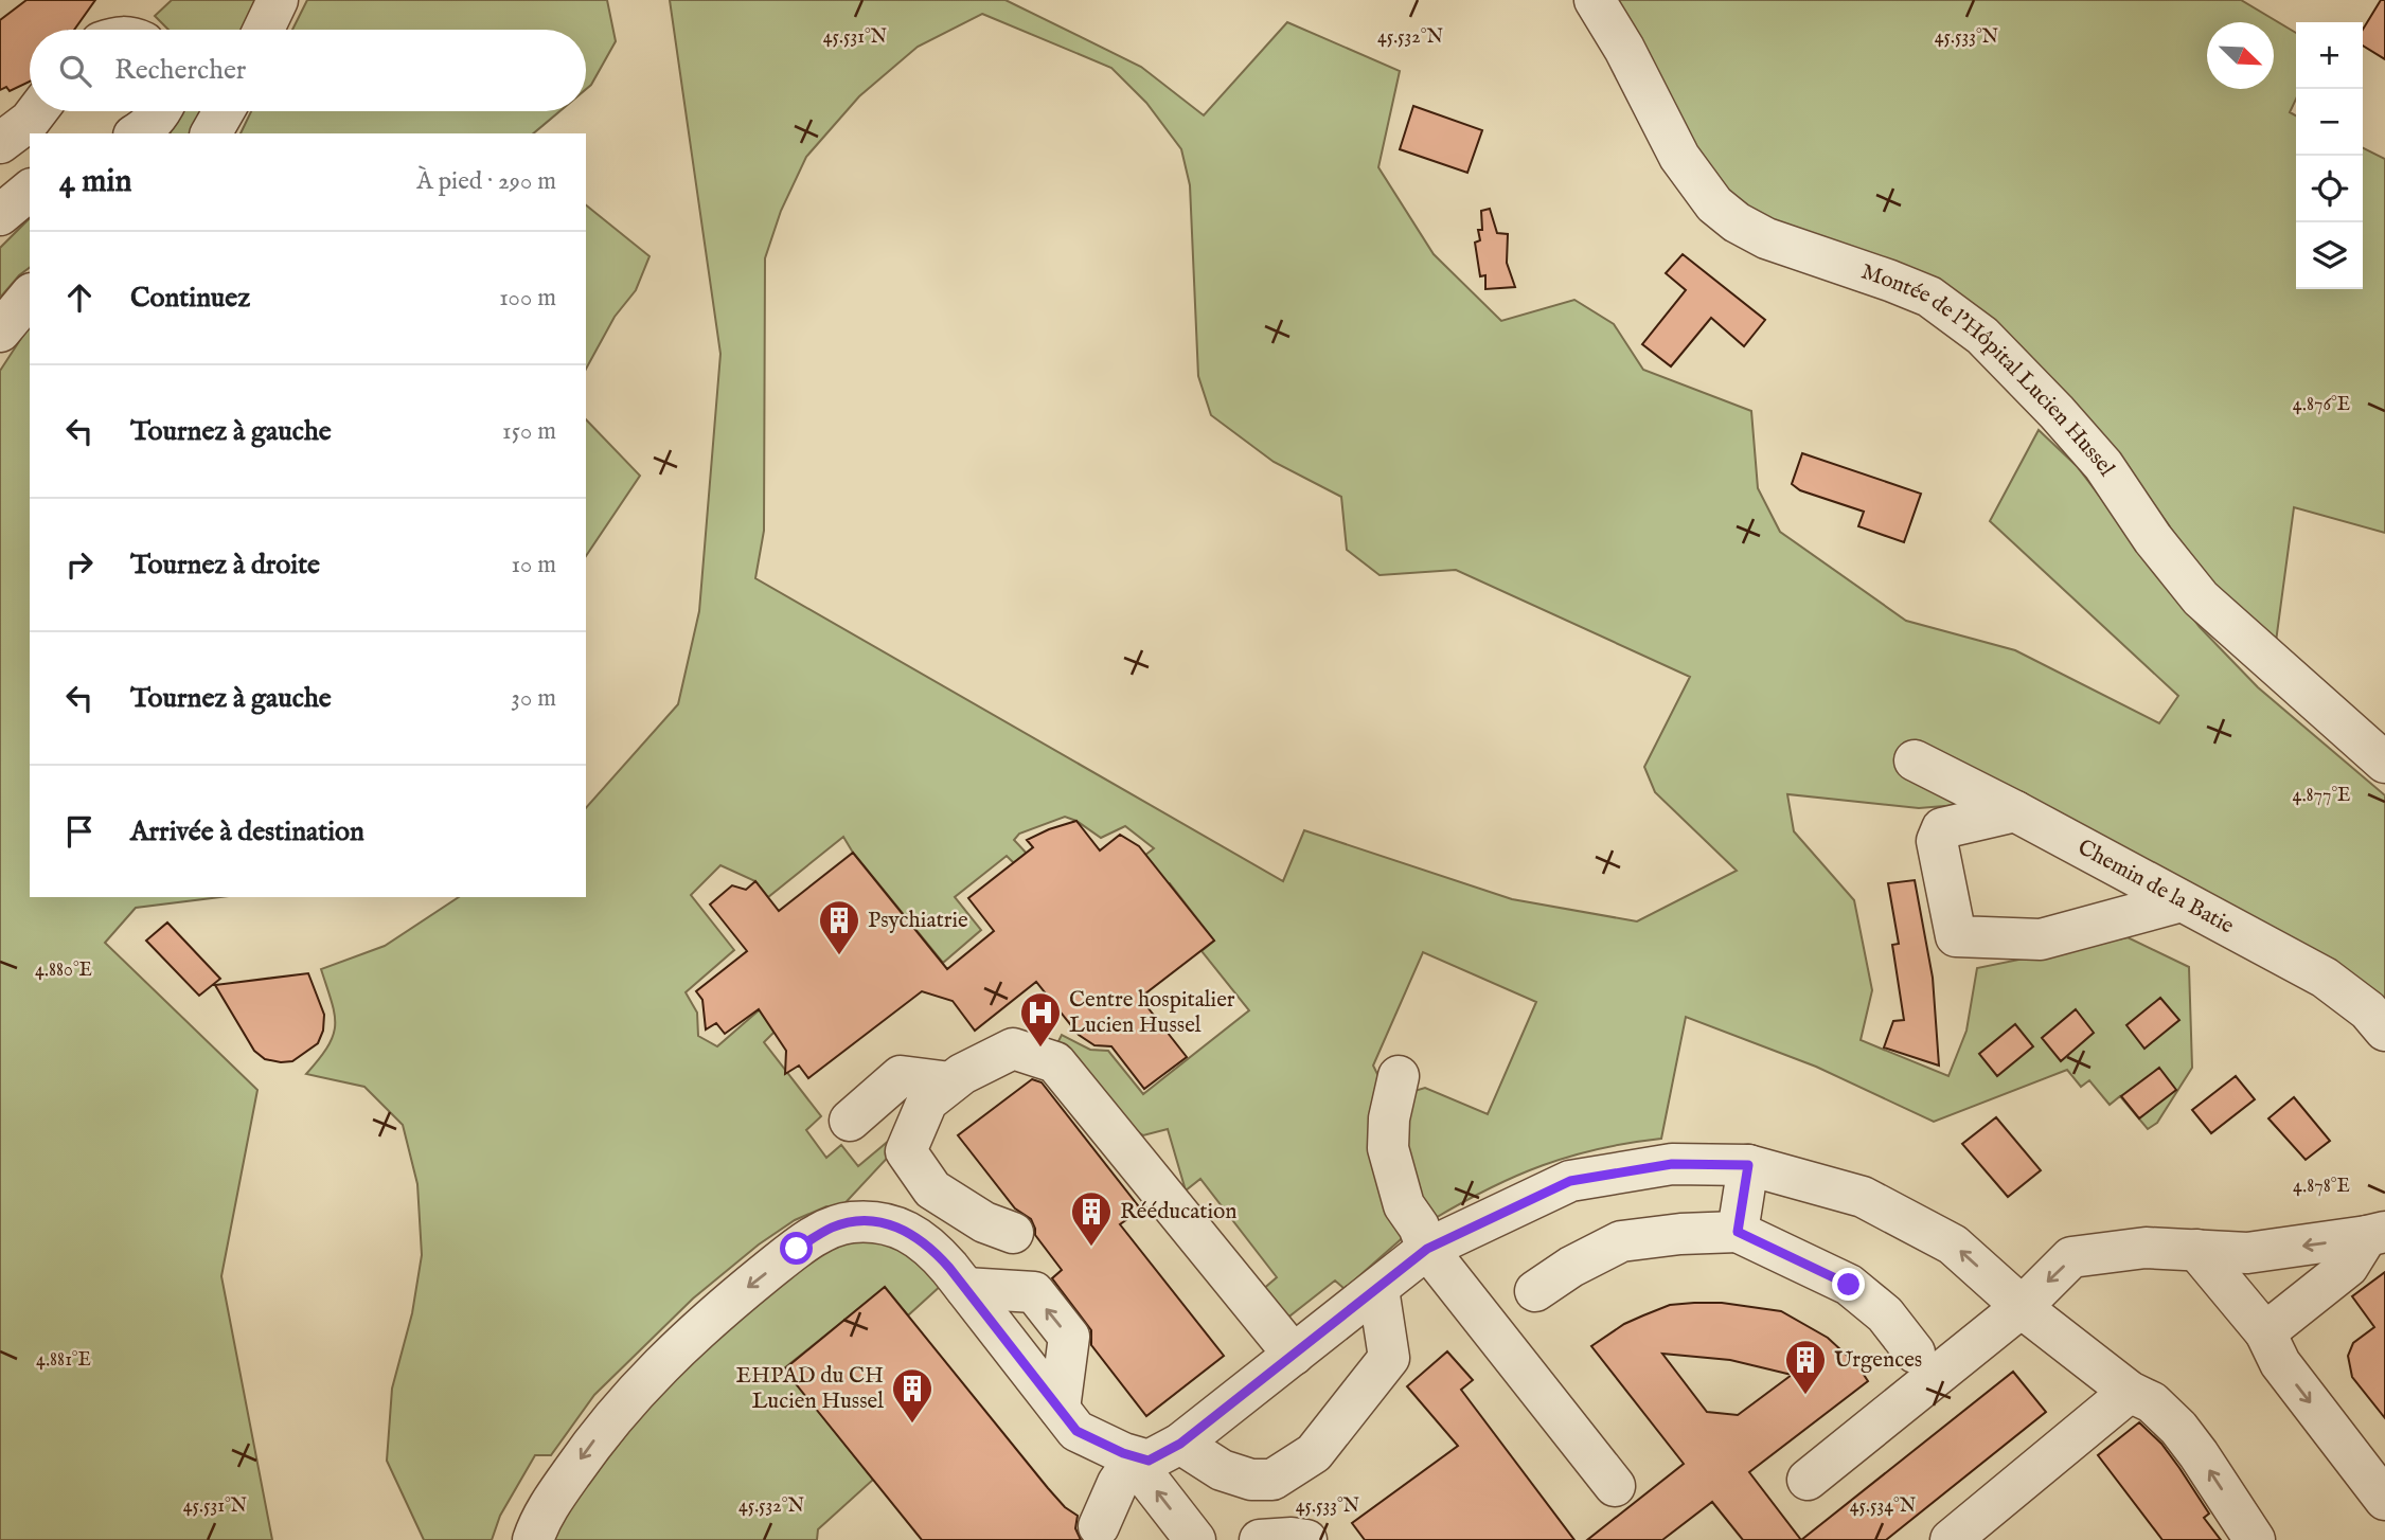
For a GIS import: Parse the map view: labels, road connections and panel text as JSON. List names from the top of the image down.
{
  "streets": {
    "street": ["Montée de l'Hôpital Lucien Hussel", "Chemin de la Batie"]
  },
  "places": {
    "building": [
      "Psychiatrie",
      "Rééducation",
      "Urgences",
      "EHPAD du CH Lucien Hussel"
    ],
    "hospital": ["Centre hospitalier Lucien Hussel"]
  },
  "north": "bottom right",
  "page": {
    "map_buttons": ["+", "−"],
    "search": "Rechercher",
    "heading": ["4 min", "À pied · 290 m"],
    "list": [
      ["Continuez", "100 m"],
      ["Tournez à gauche", "150 m"],
      ["Tournez à droite", "10 m"],
      ["Tournez à gauche", "30 m"],
      "Arrivée à destination"
    ]
  },
  "coordinates": [
    "45.531°N",
    "45.532°N",
    "45.533°N",
    "4.876°E",
    "4.877°E",
    "4.880°E",
    "4.878°E",
    "4.881°E",
    "45.534°N"
  ]
}
